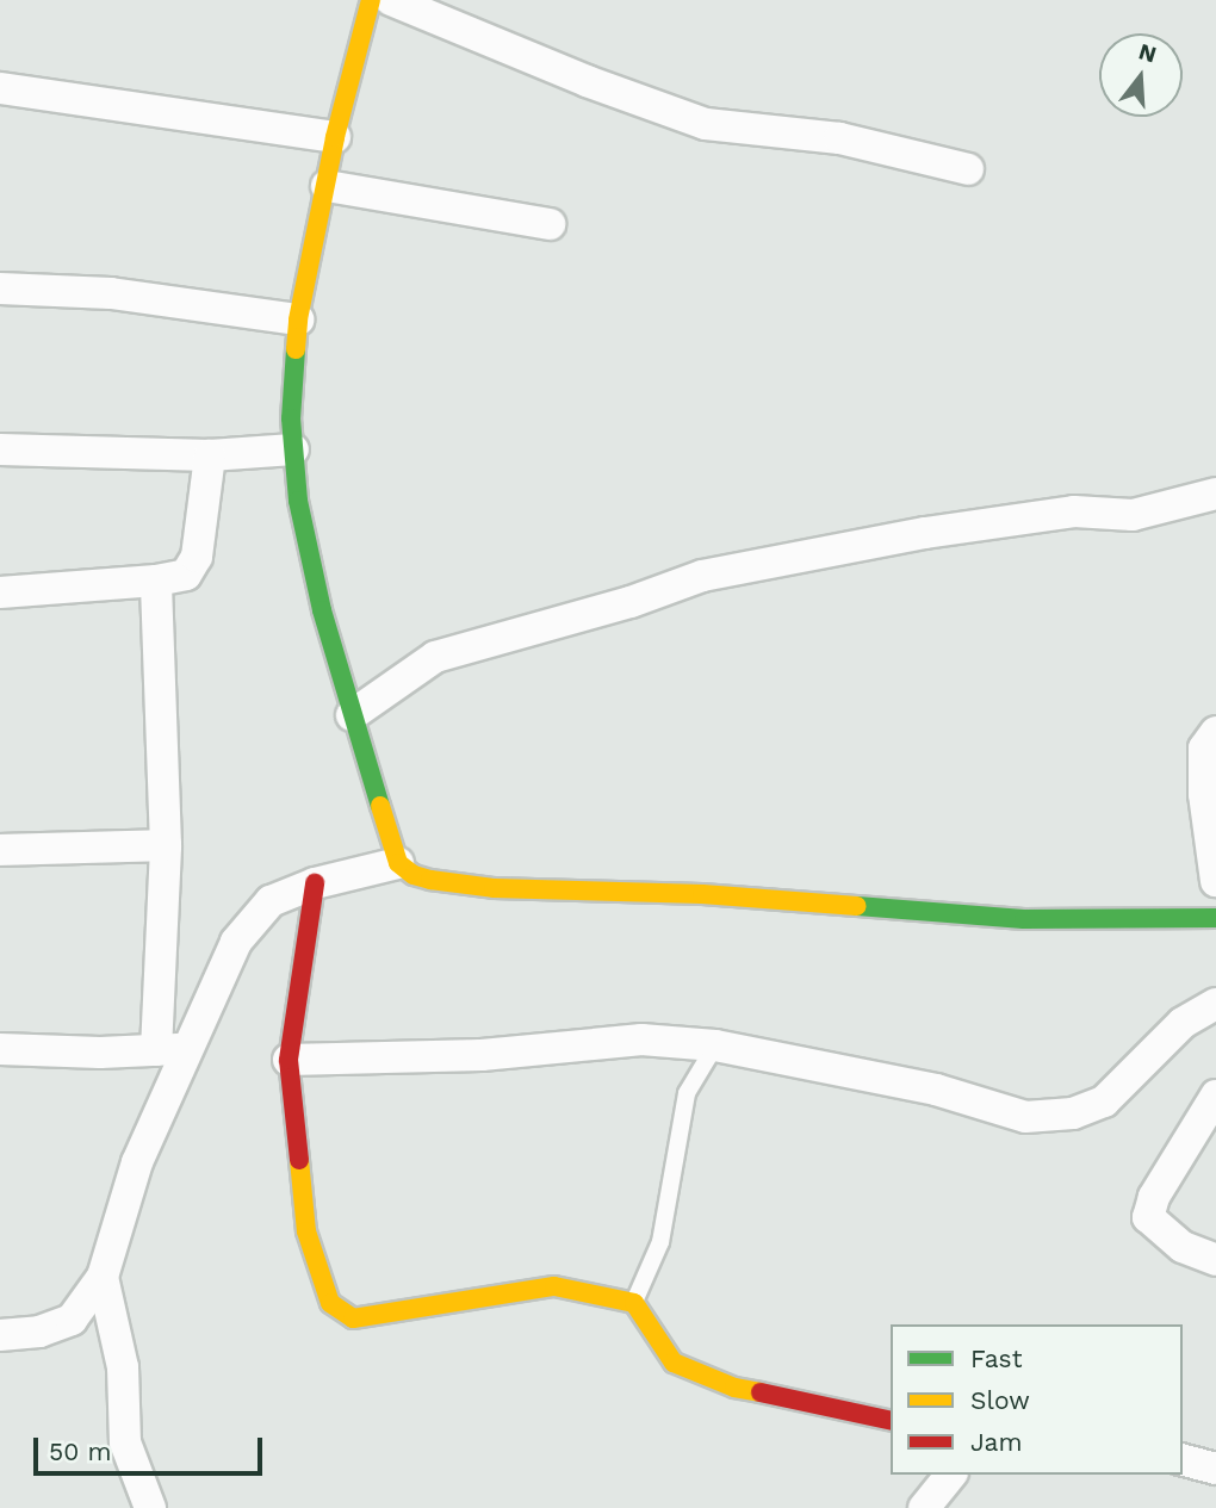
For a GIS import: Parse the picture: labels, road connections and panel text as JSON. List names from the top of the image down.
{
  "legend": ["Fast", "Slow", "Jam"],
  "scale_bar": "50 m",
  "north": "top"
}
